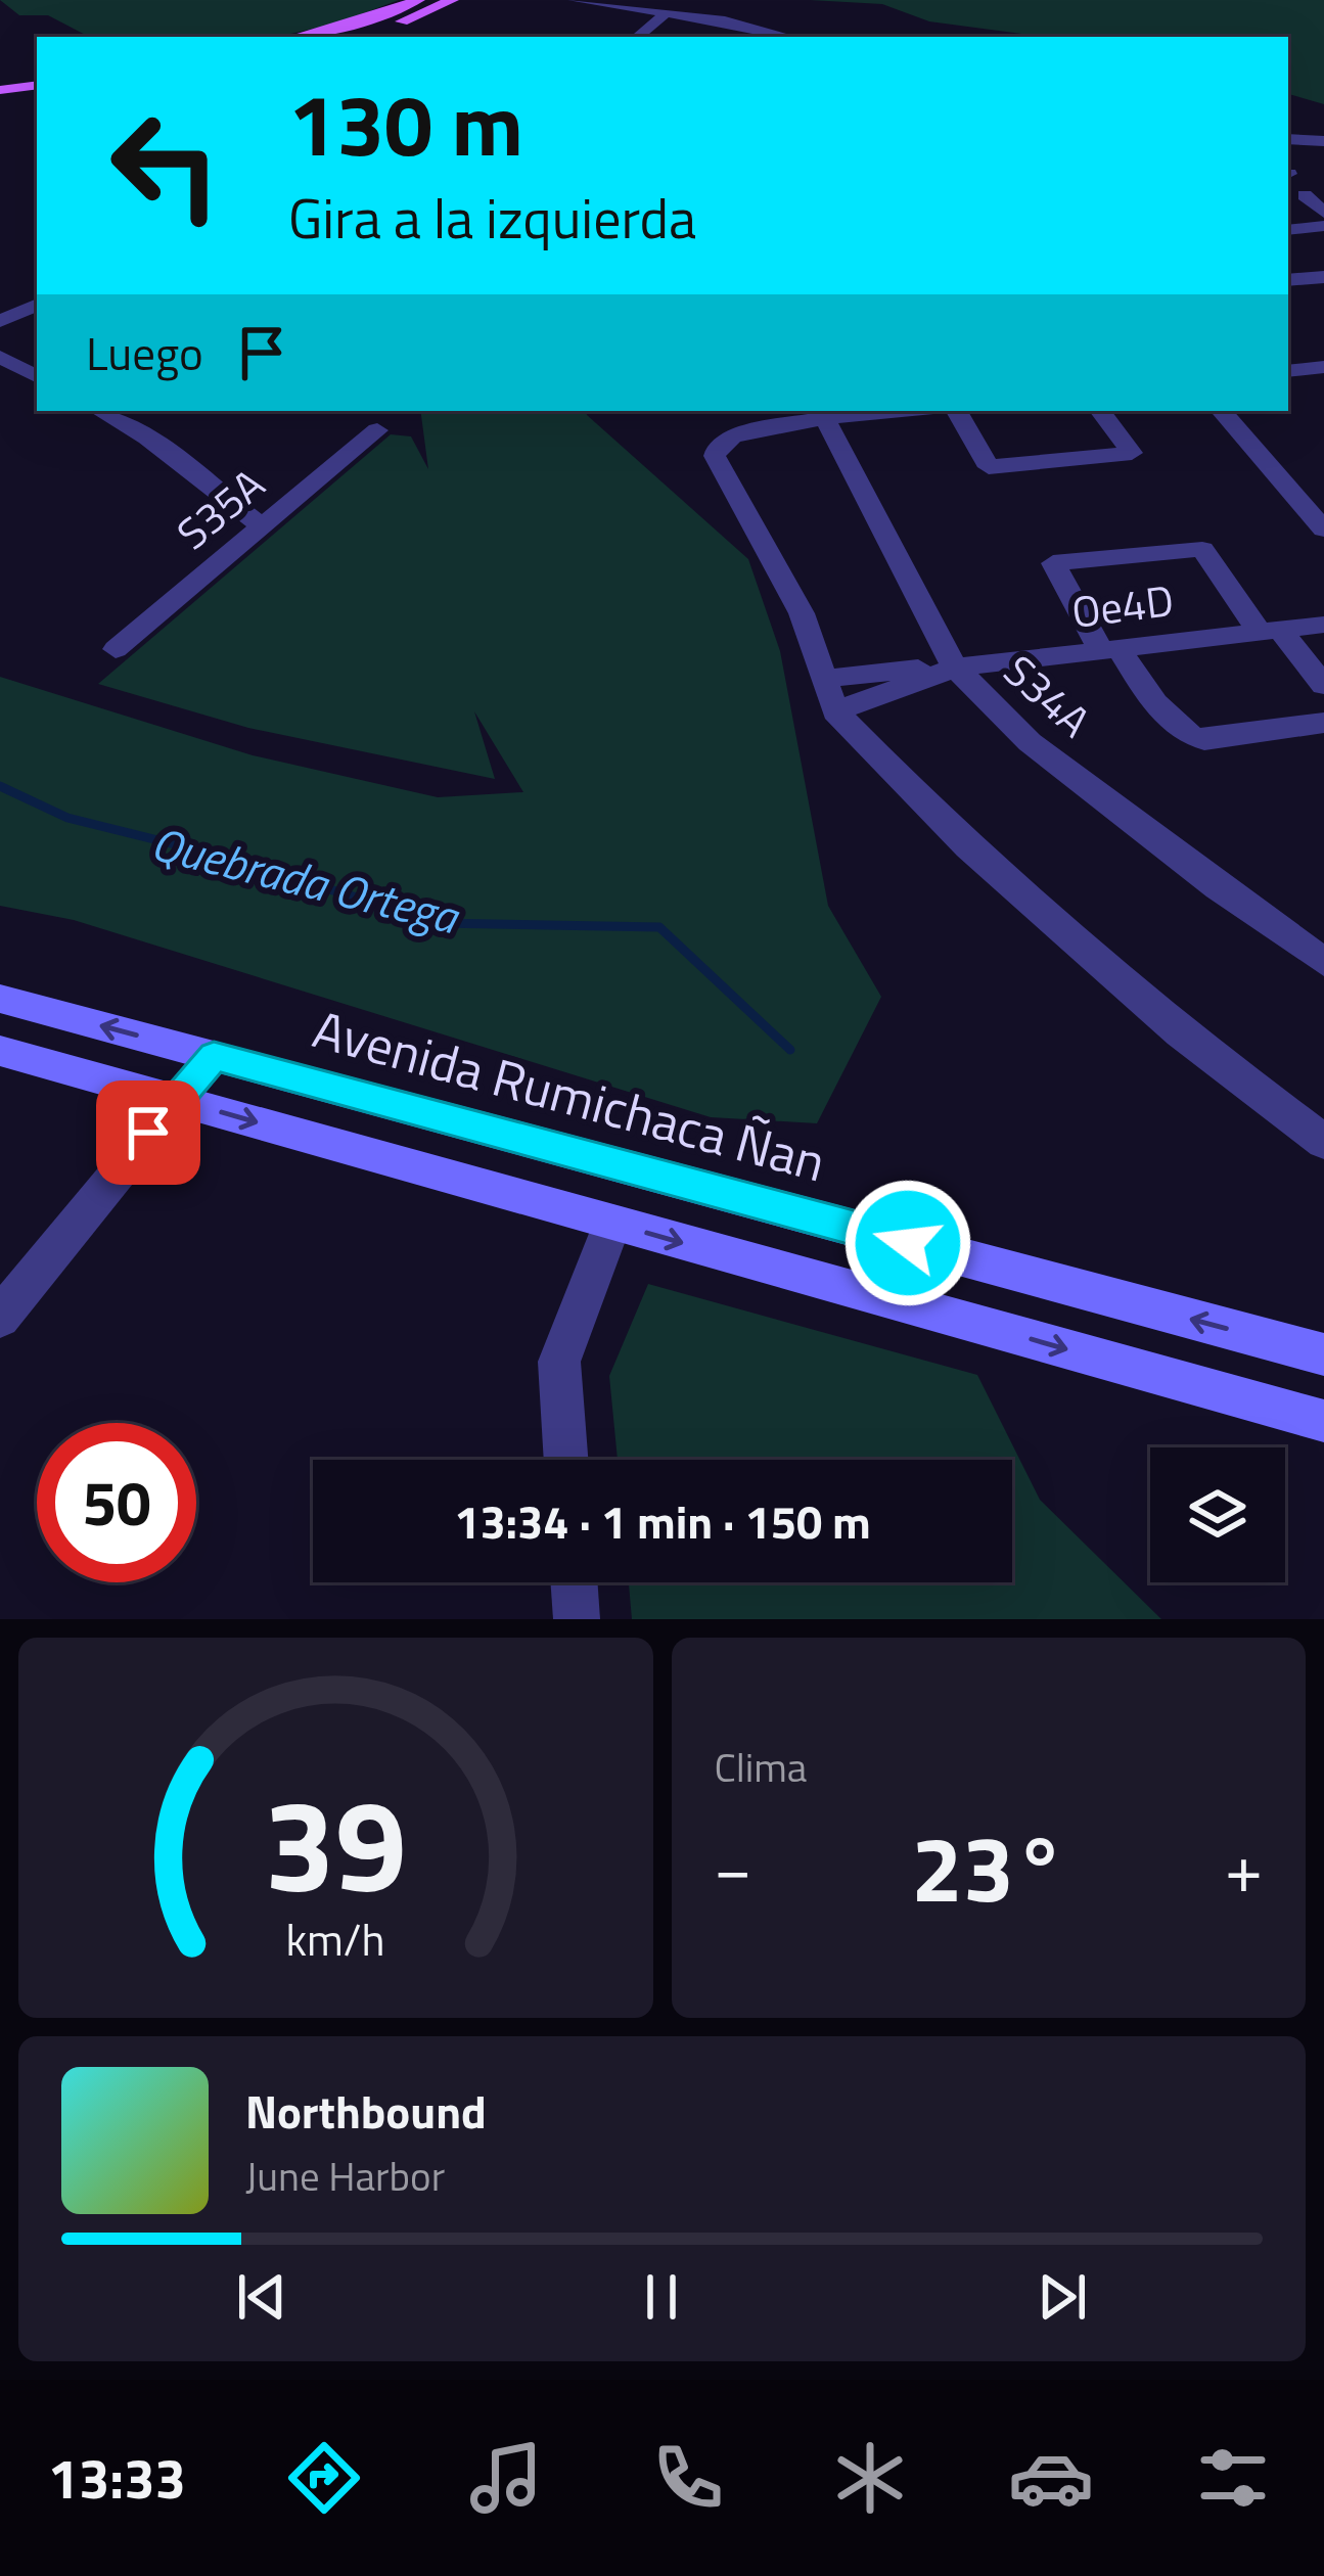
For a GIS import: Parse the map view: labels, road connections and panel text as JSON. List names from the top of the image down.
{
  "streets": {
    "main road": ["Avenida Rumichaca Ñan"],
    "street": ["S35A", "Oe4D", "S34A"]
  },
  "crossings": [
    ["Oe4D", "S34A"]
  ],
  "water": ["Quebrada Ortega"],
  "page": {
    "turn": ["130 m", "Gira a la izquierda"],
    "then": "Luego",
    "limit": "50",
    "trip": "13:34 · 1 min · 150 m",
    "tile": "Clima",
    "heat": ["−", "23°", "+"],
    "song": ["Northbound", "June Harbor"],
    "tabs": "13:33",
    "gauge": ["39", "km/h"]
  }
}
